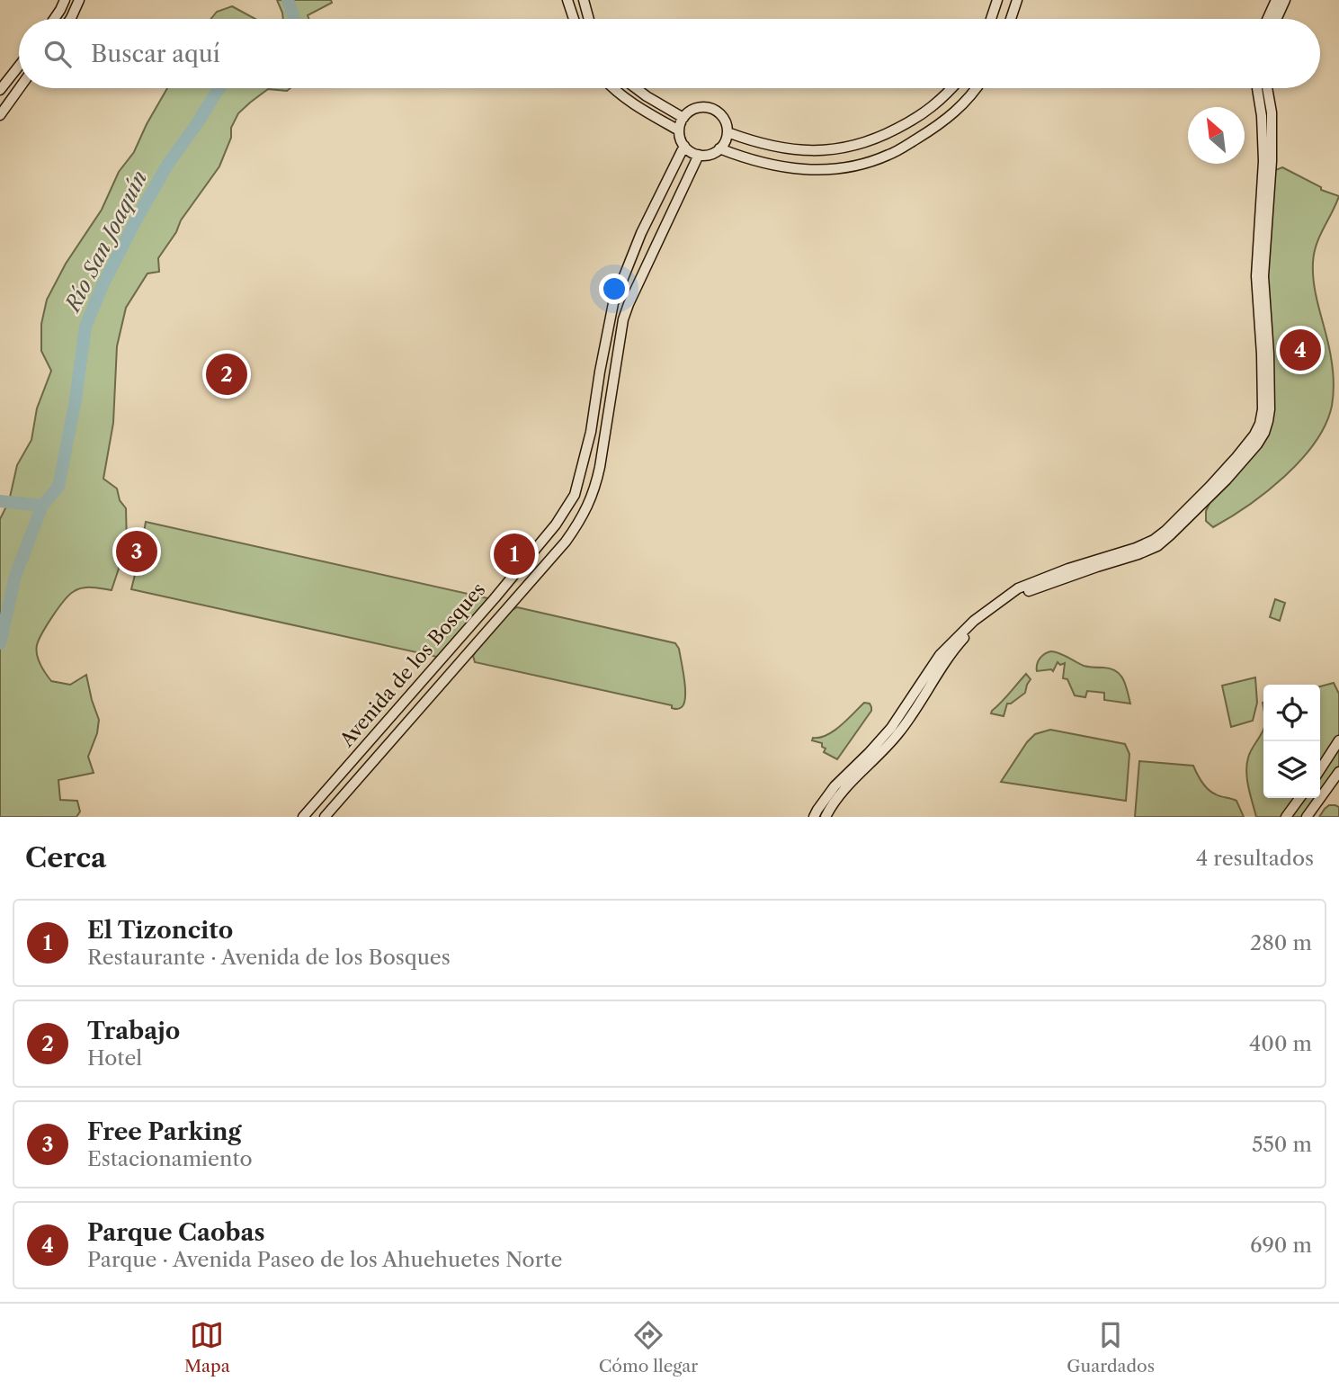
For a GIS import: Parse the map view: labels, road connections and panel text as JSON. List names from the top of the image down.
{
  "streets": {
    "main road": ["Avenida de los Bosques"]
  },
  "water": ["Río San Joaquín"],
  "north": "top left",
  "page": {
    "search": "Buscar aquí",
    "pins": [
      "4",
      "2",
      "3",
      "1"
    ],
    "heading": ["Cerca", "4 resultados"],
    "list": [
      {
        "mark": "1",
        "name": "El Tizoncito",
        "note": "Restaurante · Avenida de los Bosques",
        "value": "280 m"
      },
      {
        "mark": "2",
        "name": "Trabajo",
        "note": "Hotel",
        "value": "400 m"
      },
      {
        "mark": "3",
        "name": "Free Parking",
        "note": "Estacionamiento",
        "value": "550 m"
      },
      {
        "mark": "4",
        "name": "Parque Caobas",
        "note": "Parque · Avenida Paseo de los Ahuehuetes Norte",
        "value": "690 m"
      }
    ],
    "nav": ["Mapa", "Cómo llegar", "Guardados"]
  }
}
